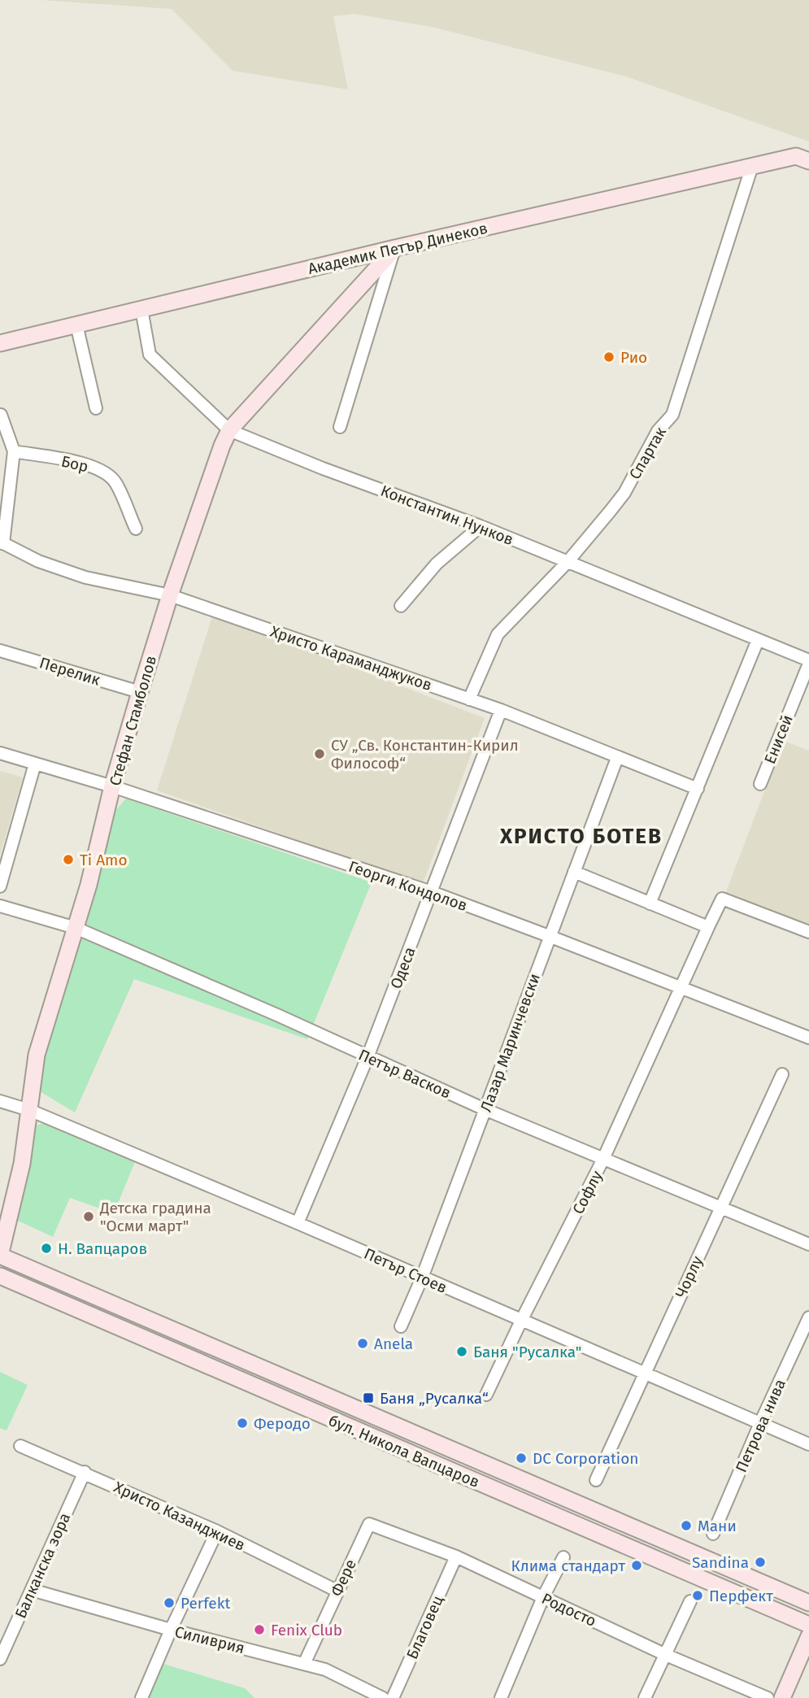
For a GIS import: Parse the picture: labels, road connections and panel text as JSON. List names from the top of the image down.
{
  "streets": {
    "street": [
      "Академик Петър Динеков",
      "Спартак",
      "Бор",
      "Константин Нунков",
      "Христо Караманджуков",
      "Перелик",
      "Стефан Стамболов",
      "Енисей",
      "Георги Кондолов",
      "Одеса",
      "Лазар Маринчевски",
      "Петър Васков",
      "Софлу",
      "Петър Стоев",
      "Чорлу",
      "Петрова нива",
      "бул. Никола Вапцаров",
      "Христо Казанджиев",
      "Балканска зора",
      "Фере",
      "Родосто",
      "Благовец",
      "Силиврия"
    ]
  },
  "crossings": [
    ["Академик Петър Динеков", "Спартак"],
    ["Академик Петър Динеков", "Константин Нунков"],
    ["Академик Петър Динеков", "Стефан Стамболов"],
    ["Спартак", "Константин Нунков"],
    ["Спартак", "Христо Караманджуков"],
    ["Константин Нунков", "Стефан Стамболов"],
    ["Константин Нунков", "Енисей"],
    ["Христо Караманджуков", "Стефан Стамболов"],
    ["Христо Караманджуков", "Одеса"],
    ["Христо Караманджуков", "Лазар Маринчевски"],
    ["Перелик", "Стефан Стамболов"],
    ["Стефан Стамболов", "Георги Кондолов"],
    ["Стефан Стамболов", "Петър Васков"],
    ["Стефан Стамболов", "Петър Стоев"],
    ["Стефан Стамболов", "бул. Никола Вапцаров"],
    ["Георги Кондолов", "Одеса"],
    ["Георги Кондолов", "Лазар Маринчевски"],
    ["Георги Кондолов", "Софлу"],
    ["Одеса", "Петър Васков"],
    ["Одеса", "Петър Стоев"],
    ["Лазар Маринчевски", "Петър Васков"],
    ["Лазар Маринчевски", "Петър Стоев"],
    ["Петър Васков", "Софлу"],
    ["Петър Васков", "Чорлу"],
    ["Софлу", "Петър Стоев"],
    ["Петър Стоев", "Чорлу"],
    ["Петър Стоев", "Петрова нива"],
    ["Христо Казанджиев", "Балканска зора"],
    ["Христо Казанджиев", "Фере"],
    ["Балканска зора", "Силиврия"],
    ["Фере", "Родосто"],
    ["Фере", "Силиврия"],
    ["Родосто", "Благовец"]
  ],
  "districts": ["ХРИСТО БОТЕВ"],
  "places": {
    "other": [
      "Рио",
      "СУ „Св. Константин-Кирил Философ“",
      "Ti Amo",
      "Детска градина \"Осми март\"",
      "Н. Вапцаров",
      "Anela",
      "Баня \"Русалка\"",
      "Феродо",
      "DC Corporation",
      "Мани",
      "Sandina",
      "Клима стандарт",
      "Перфект",
      "Perfekt",
      "Fenix Club"
    ],
    "transit": ["Баня „Русалка“"]
  }
}
